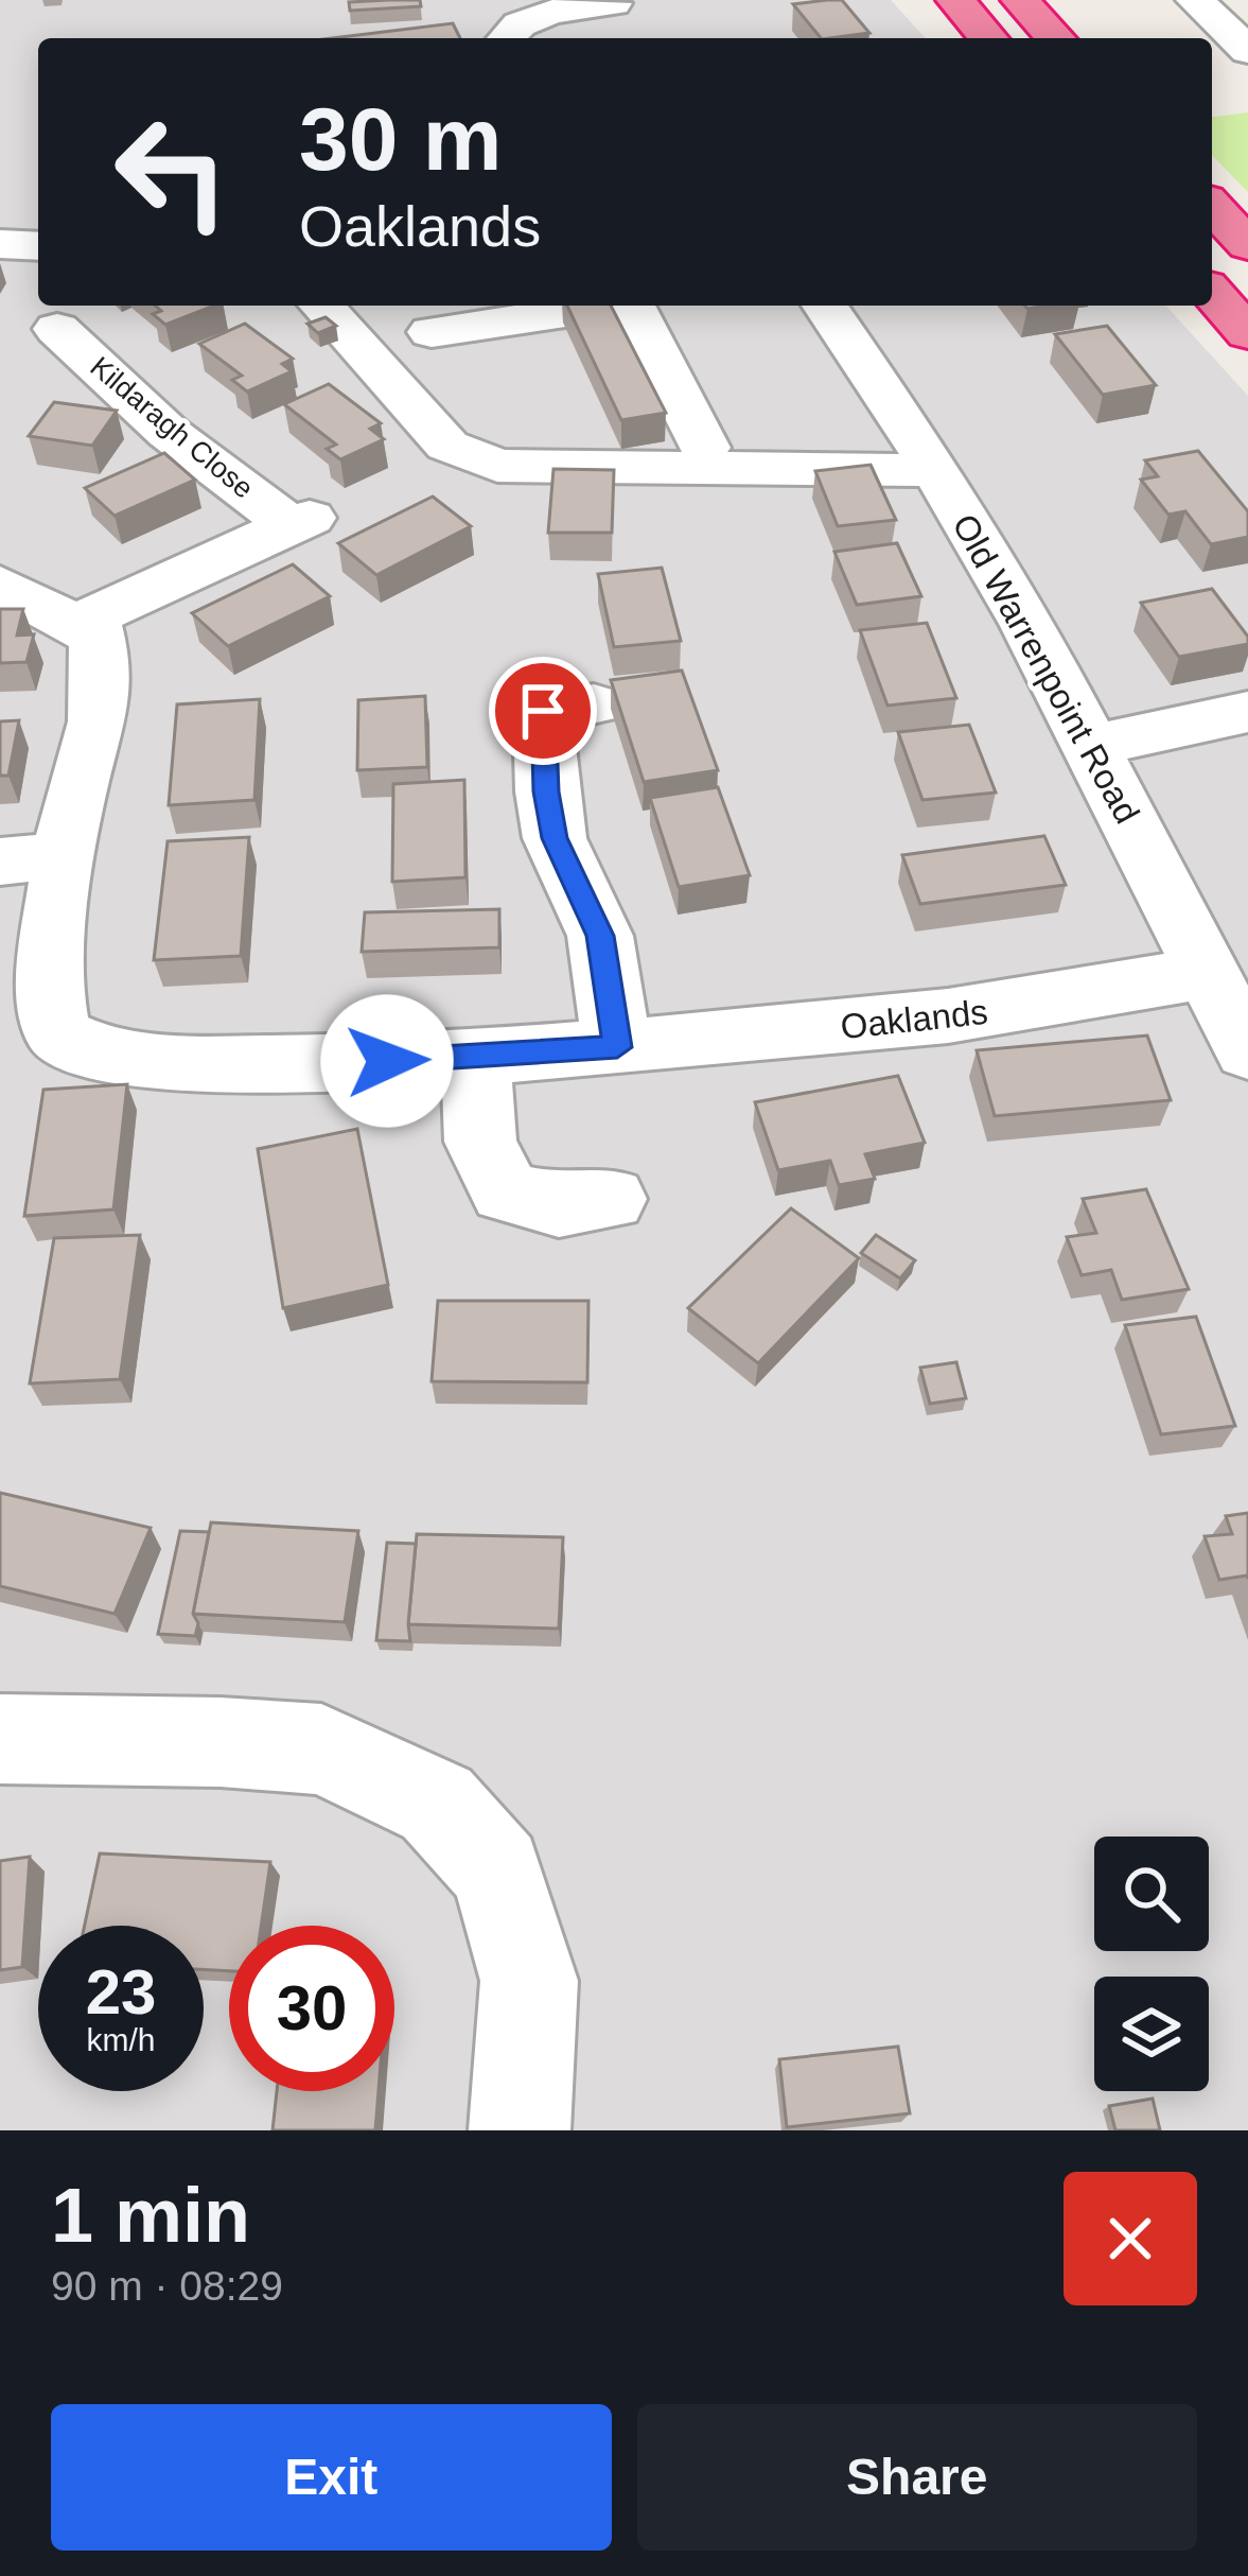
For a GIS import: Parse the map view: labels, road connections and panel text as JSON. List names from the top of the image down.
{
  "streets": {
    "street": ["Kildaragh Close", "Old Warrenpoint Road", "Oaklands"]
  },
  "crossings": [
    ["Kildaragh Close", "Oaklands"],
    ["Old Warrenpoint Road", "Oaklands"]
  ],
  "page": {
    "turn": ["30 m", "Oaklands"],
    "speed": "23 km/h",
    "limit": "30",
    "heading": ["1 min", "90 m · 08:29"],
    "buttons": ["Exit", "Share"]
  }
}
